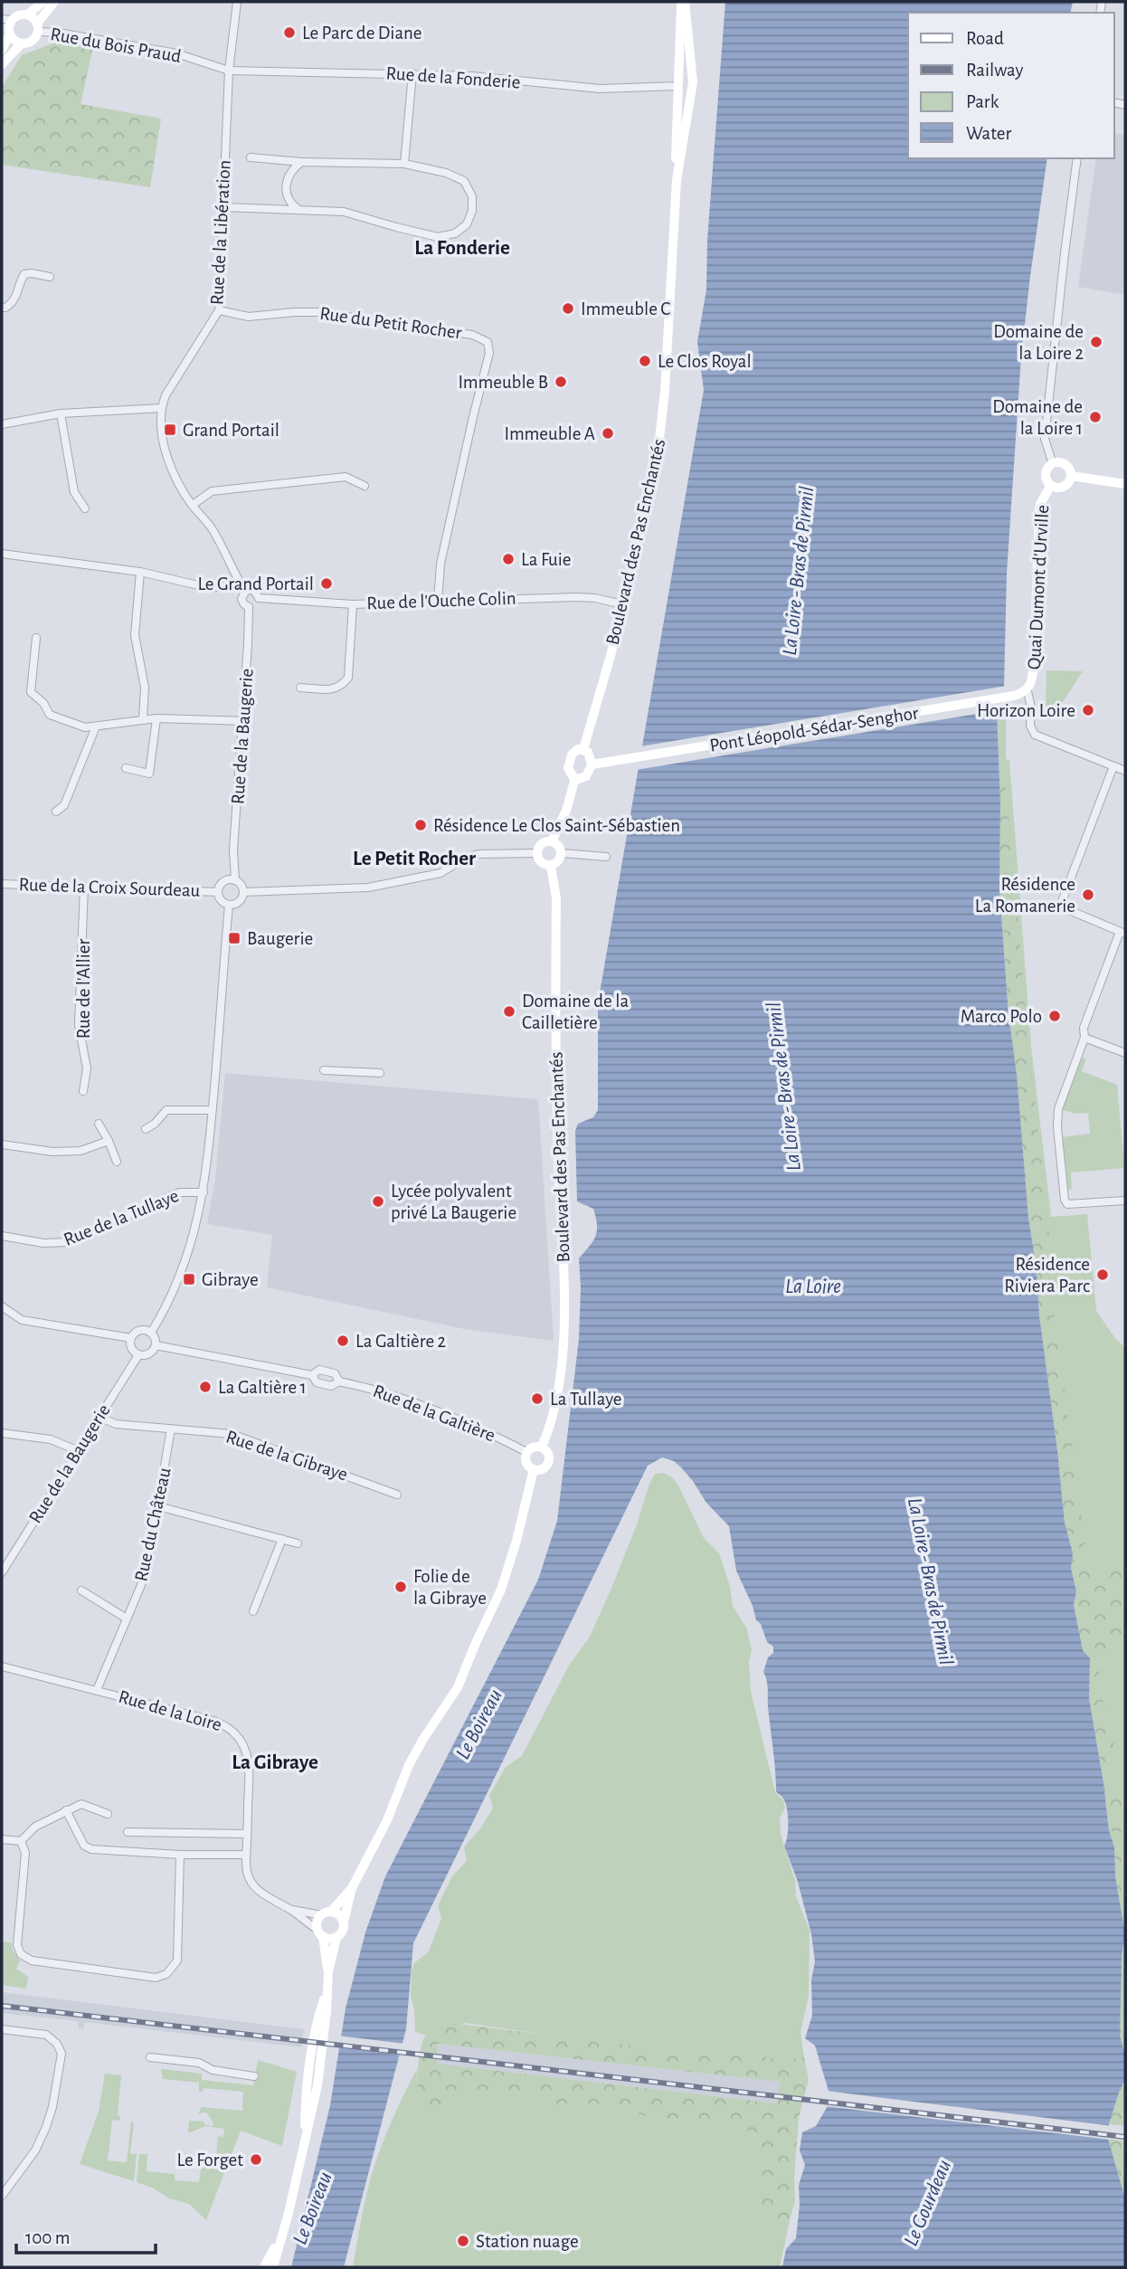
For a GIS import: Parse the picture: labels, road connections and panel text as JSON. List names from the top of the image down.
{
  "streets": {
    "main road": ["Boulevard des Pas Enchantés", "Quai Dumont d'Urville", "Pont Léopold-Sédar-Senghor"],
    "street": [
      "Rue du Bois Praud",
      "Rue de la Fonderie",
      "Rue de la Libération",
      "Rue du Petit Rocher",
      "Rue de l'Ouche Colin",
      "Rue de la Baugerie",
      "Rue de la Croix Sourdeau",
      "Rue de l'Allier",
      "Rue de la Tullaye",
      "Rue de la Galtière",
      "Rue de la Gibraye",
      "Rue du Château",
      "Rue de la Loire"
    ]
  },
  "crossings": [
    ["Rue du Bois Praud", "Rue de la Fonderie"],
    ["Rue du Bois Praud", "Rue de la Libération"],
    ["Rue de la Fonderie", "Rue de la Libération"],
    ["Rue de la Fonderie", "Boulevard des Pas Enchantés"],
    ["Rue de la Libération", "Rue du Petit Rocher"],
    ["Rue du Petit Rocher", "Rue de l'Ouche Colin"],
    ["Boulevard des Pas Enchantés", "Rue de l'Ouche Colin"],
    ["Boulevard des Pas Enchantés", "Pont Léopold-Sédar-Senghor"],
    ["Boulevard des Pas Enchantés", "Rue de la Galtière"],
    ["Quai Dumont d'Urville", "Pont Léopold-Sédar-Senghor"],
    ["Rue de l'Ouche Colin", "Rue de la Baugerie"],
    ["Rue de la Baugerie", "Rue de la Croix Sourdeau"],
    ["Rue de la Baugerie", "Rue de la Galtière"],
    ["Rue de la Baugerie", "Rue de la Gibraye"],
    ["Rue de la Croix Sourdeau", "Rue de l'Allier"],
    ["Rue de la Gibraye", "Rue du Château"],
    ["Rue du Château", "Rue de la Loire"]
  ],
  "districts": ["La Fonderie", "Le Petit Rocher", "La Gibraye"],
  "water": [
    "La Loire - Bras de Pirmil",
    "La Loire",
    "Le Boireau",
    "Le Gourdeau"
  ],
  "places": {
    "other": [
      "Le Parc de Diane",
      "Immeuble C",
      "Domaine de la Loire 2",
      "Le Clos Royal",
      "Immeuble B",
      "Domaine de la Loire 1",
      "Immeuble A",
      "La Fuie",
      "Le Grand Portail",
      "Horizon Loire",
      "Résidence Le Clos Saint-Sébastien",
      "Résidence La Romanerie",
      "Domaine de la Cailletière",
      "Marco Polo",
      "Lycée polyvalent privé La Baugerie",
      "Résidence Riviera Parc",
      "La Galtière 2",
      "La Galtière 1",
      "La Tullaye",
      "Folie de la Gibraye",
      "Le Forget",
      "Station nuage"
    ],
    "transit": ["Grand Portail", "Baugerie", "Gibraye"]
  },
  "legend": [
    "Road",
    "Railway",
    "Park",
    "Water"
  ],
  "scale_bar": "100 m"
}
